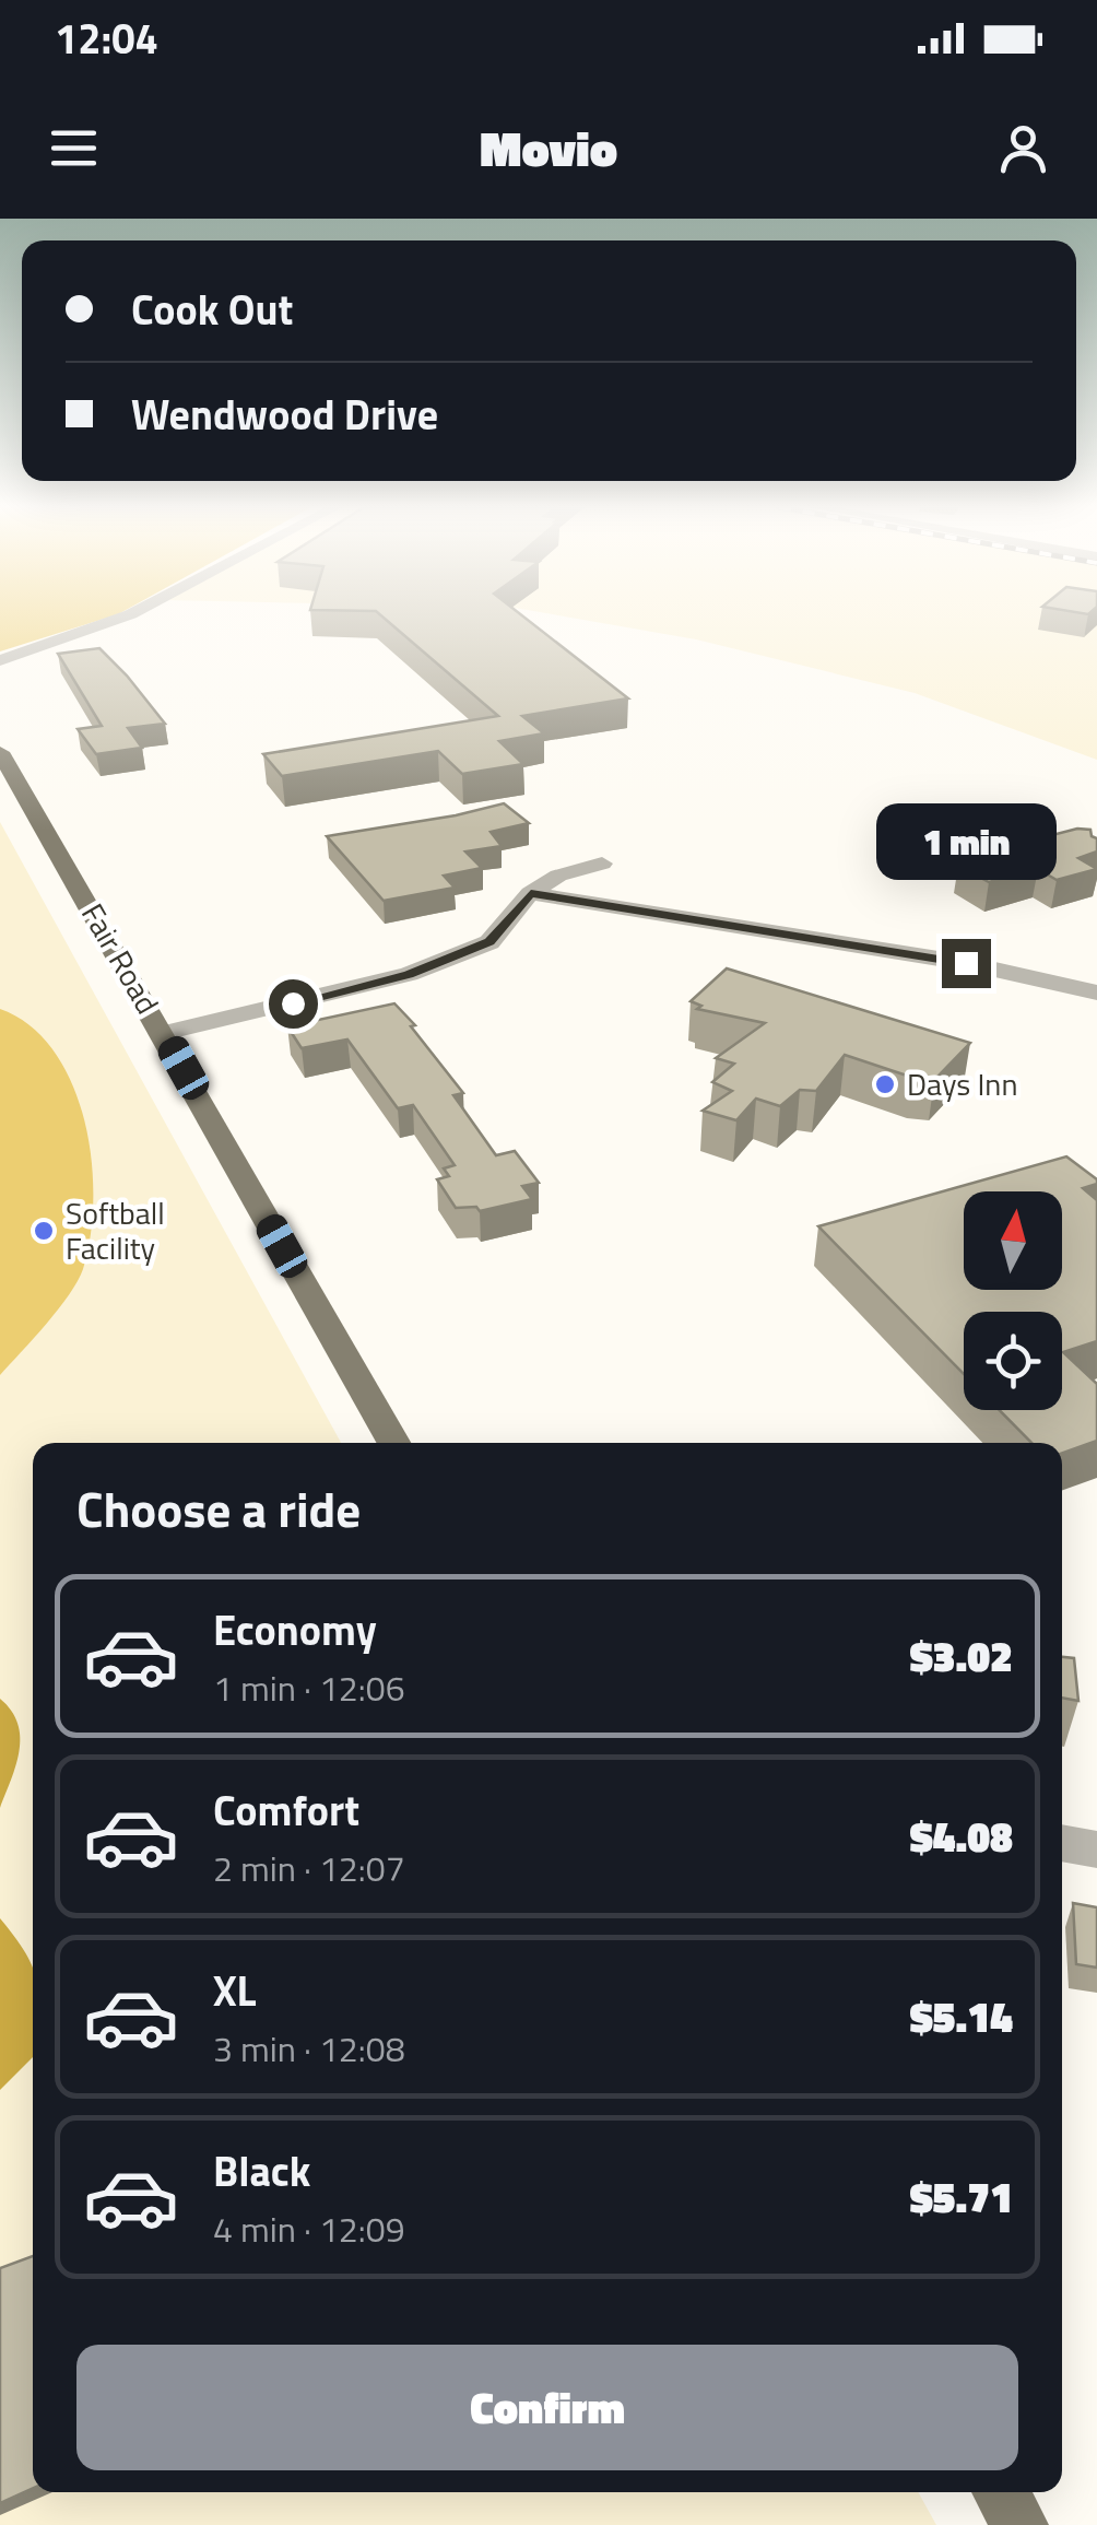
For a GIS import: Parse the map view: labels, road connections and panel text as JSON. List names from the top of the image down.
{
  "streets": {
    "main road": ["Fair Road"]
  },
  "places": ["Days Inn", "Softball Facility"],
  "north": "top",
  "page": {
    "status": "12:04",
    "header": "Movio",
    "banner": ["Cook Out", "Wendwood Drive"],
    "bubble": "1 min",
    "heading": "Choose a ride",
    "list": [
      {
        "name": "Economy",
        "note": "1 min · 12:06",
        "value": "$3.02"
      },
      {
        "name": "Comfort",
        "note": "2 min · 12:07",
        "value": "$4.08"
      },
      {
        "name": "XL",
        "note": "3 min · 12:08",
        "value": "$5.14"
      },
      {
        "name": "Black",
        "note": "4 min · 12:09",
        "value": "$5.71"
      }
    ],
    "buttons": "Confirm"
  }
}
